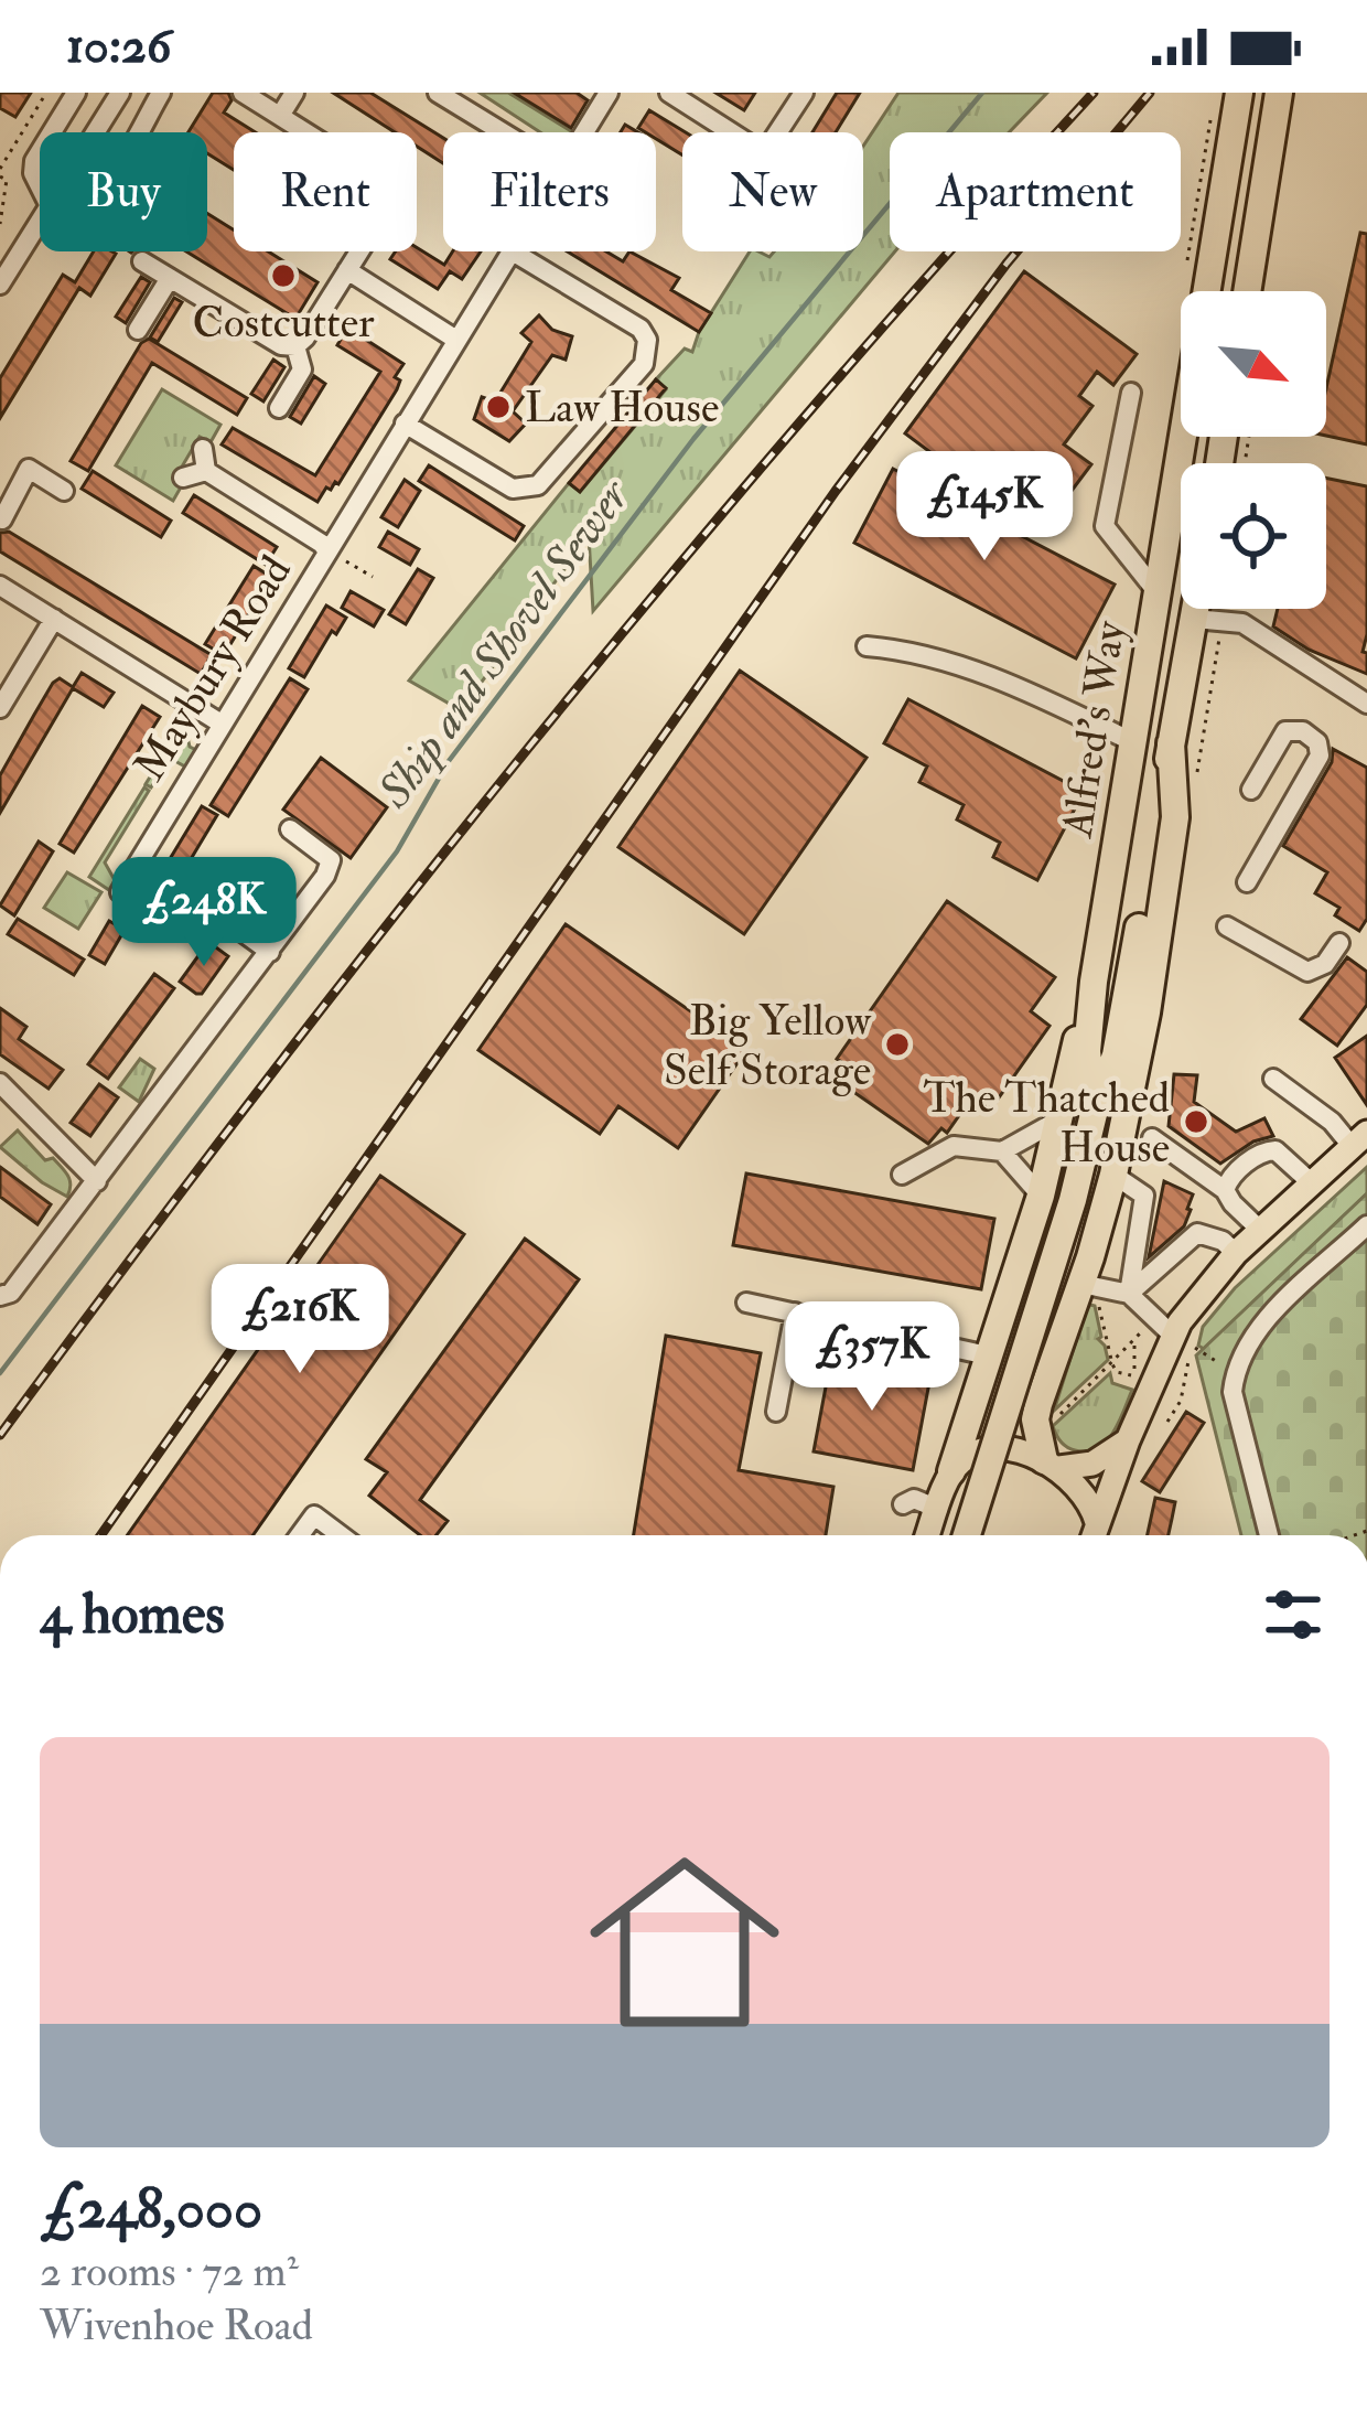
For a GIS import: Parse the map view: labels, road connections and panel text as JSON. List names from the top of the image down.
{
  "streets": {
    "highway": ["Alfred's Way"],
    "street": ["Maybury Road"]
  },
  "water": ["Ship and Shovel Sewer"],
  "places": [
    "Costcutter",
    "Law House",
    "Big Yellow Self Storage",
    "The Thatched House"
  ],
  "north": "bottom right",
  "page": {
    "status": "10:26",
    "chip": [
      "Buy",
      "Rent",
      "Filters",
      "New",
      "Apartment"
    ],
    "price": [
      "£145K",
      "£248K",
      "£216K",
      "£357K"
    ],
    "heading": "4 homes",
    "list": [
      {
        "name": "£248,000",
        "note": "2 rooms · 72 m² · Wivenhoe Road"
      }
    ]
  }
}
